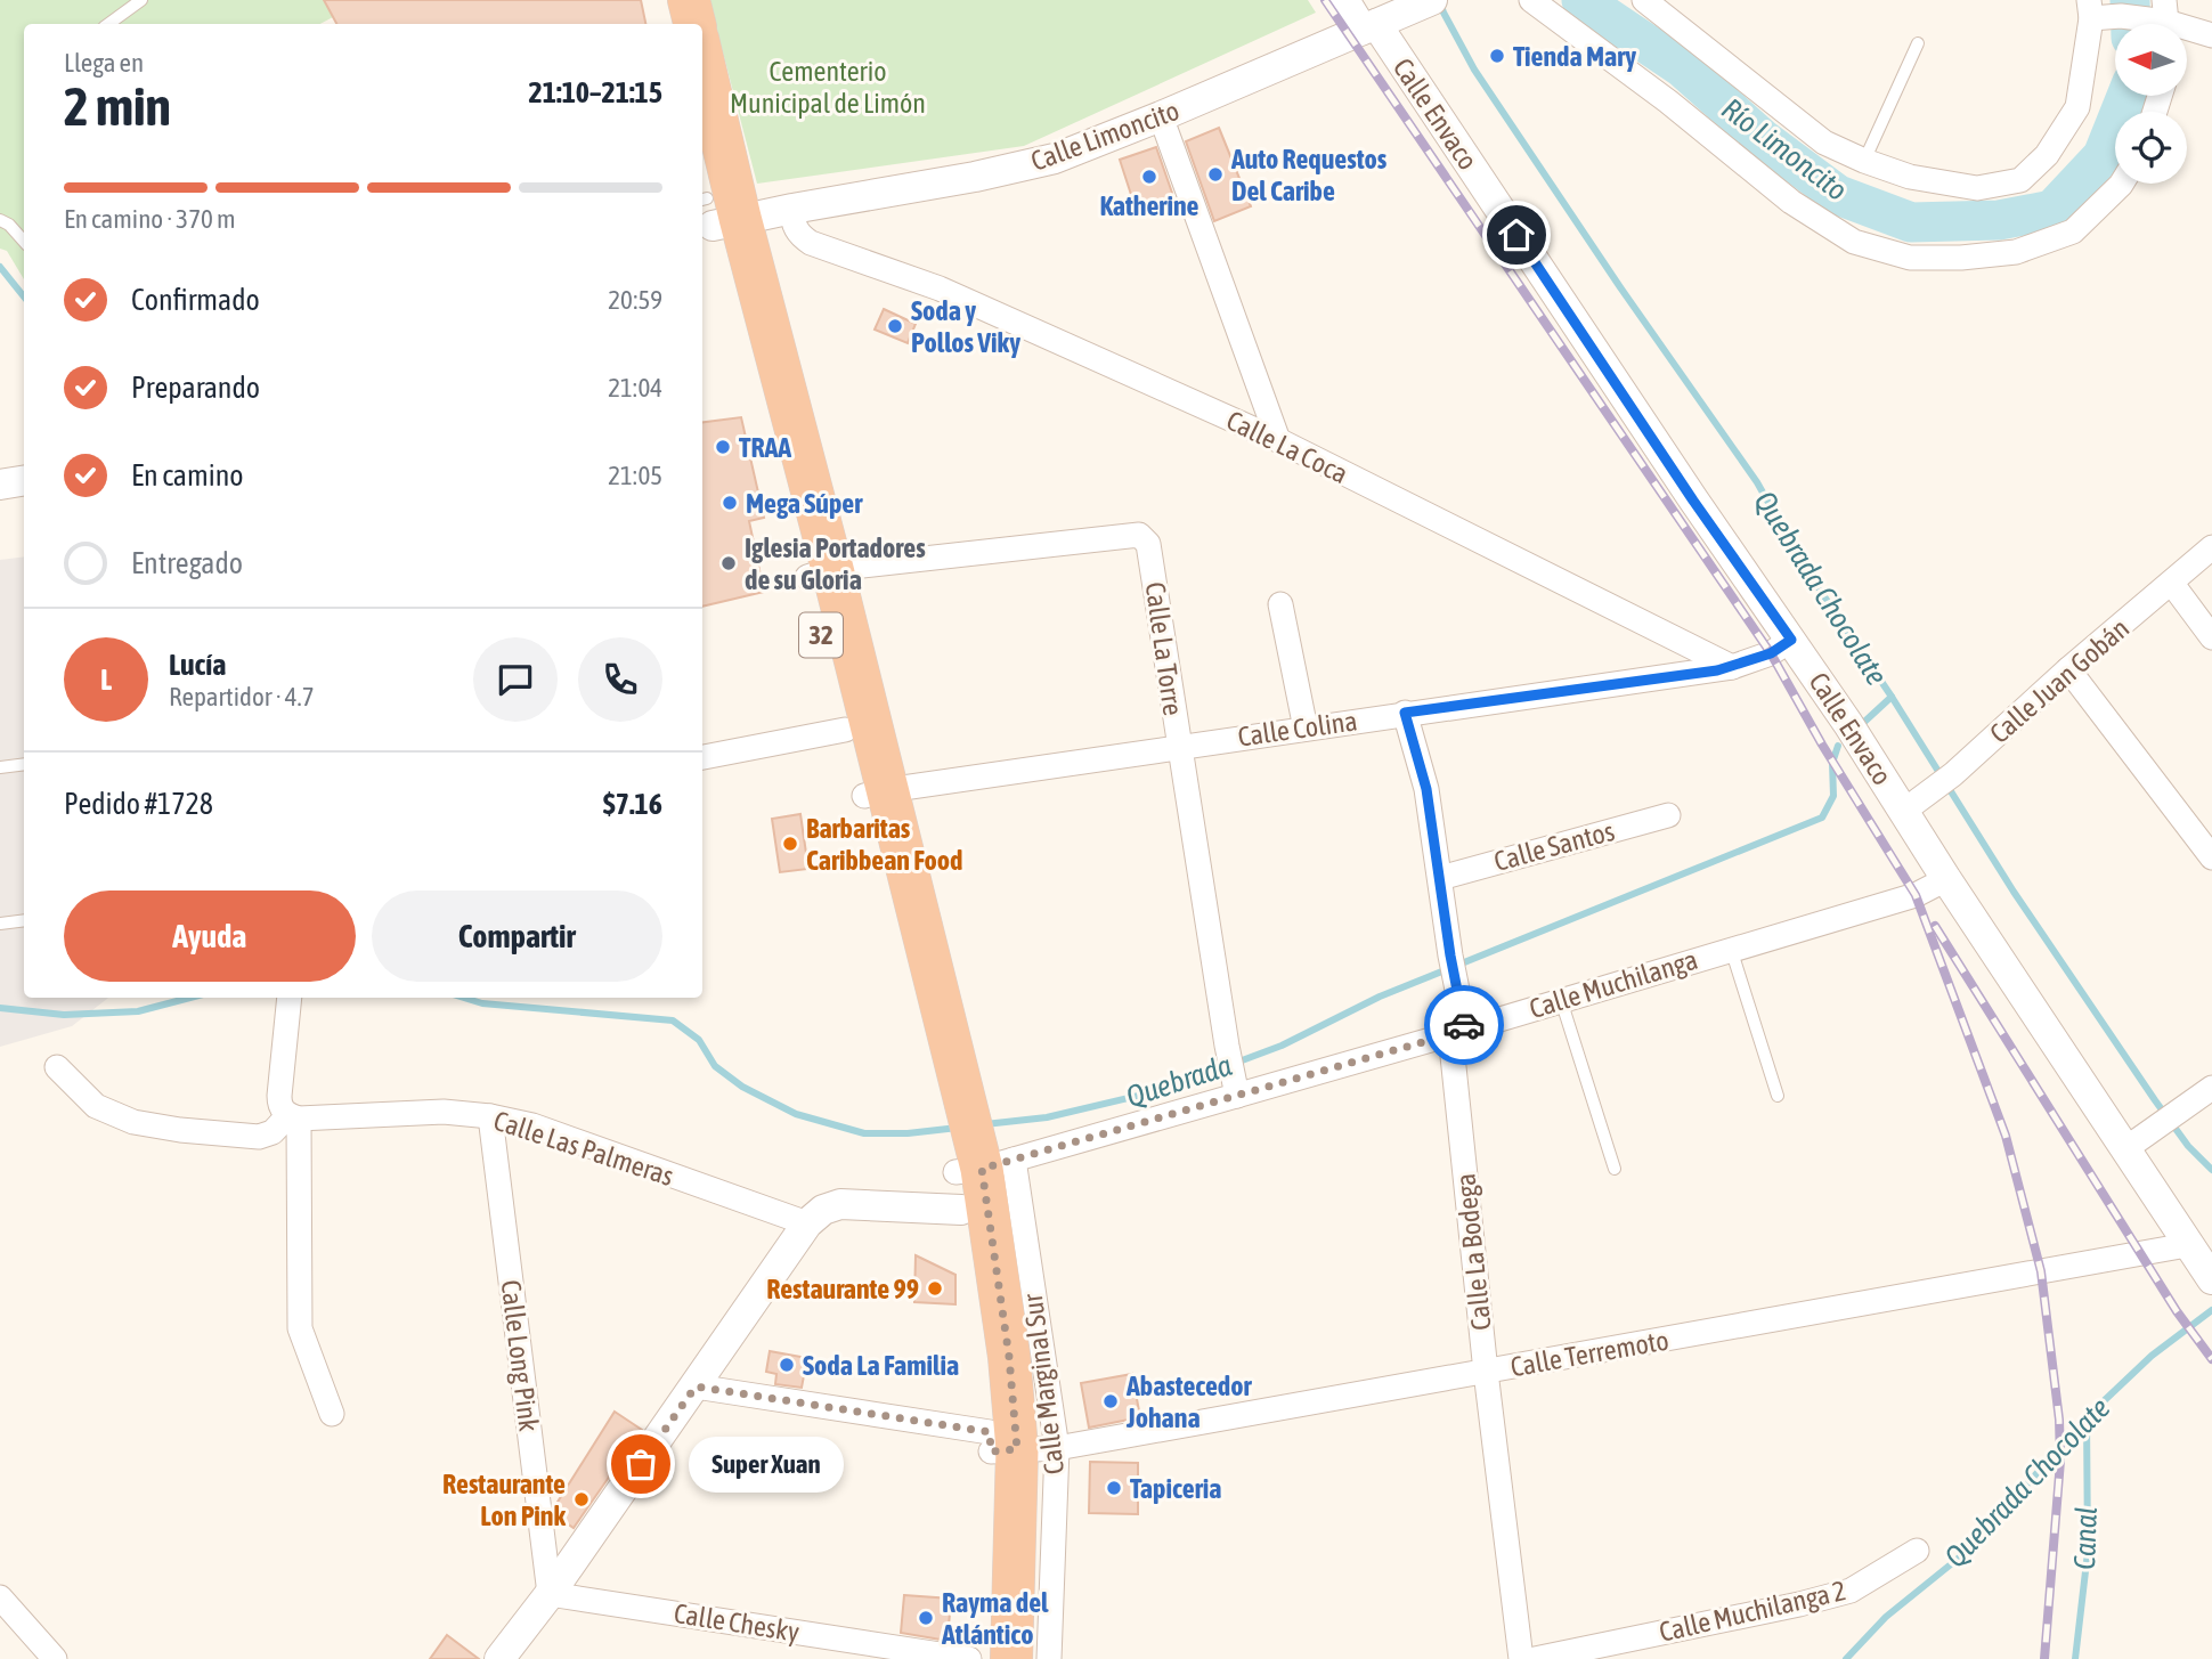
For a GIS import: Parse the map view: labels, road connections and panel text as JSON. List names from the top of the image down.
{
  "streets": {
    "highway": ["32"],
    "street": [
      "Calle Envaco",
      "Calle Limoncito",
      "Calle La Coca",
      "Calle La Torre",
      "Calle Juan Gobán",
      "Calle Colina",
      "Calle Santos",
      "Calle Muchilanga",
      "Calle Las Palmeras",
      "Calle La Bodega",
      "Calle Terremoto",
      "Calle Long Pink",
      "Calle Marginal Sur",
      "Calle Muchilanga 2",
      "Calle Chesky"
    ]
  },
  "crossings": [
    ["Calle Envaco", "Calle Limoncito"],
    ["Calle Envaco", "Calle Juan Gobán"],
    ["Calle Envaco", "Calle Muchilanga"],
    ["Calle Envaco", "Calle Terremoto"],
    ["Calle Limoncito", "Calle La Coca"],
    ["Calle Limoncito", "32"],
    ["Calle La Coca", "Calle Colina"],
    ["32", "Calle La Torre"],
    ["32", "Calle Colina"],
    ["32", "Calle Muchilanga"],
    ["32", "Calle Terremoto"],
    ["32", "Calle Marginal Sur"],
    ["Calle La Torre", "Calle Colina"],
    ["Calle La Torre", "Calle Muchilanga"],
    ["Calle Colina", "Calle La Bodega"],
    ["Calle Santos", "Calle La Bodega"],
    ["Calle Muchilanga", "Calle La Bodega"],
    ["Calle Muchilanga", "Calle Marginal Sur"],
    ["Calle Las Palmeras", "Calle Long Pink"],
    ["Calle La Bodega", "Calle Terremoto"],
    ["Calle Terremoto", "Calle Marginal Sur"],
    ["Calle Long Pink", "Calle Chesky"]
  ],
  "water": [
    "Río Limoncito",
    "Quebrada Chocolate",
    "Quebrada",
    "Canal"
  ],
  "parks": ["Cementerio Municipal de Limón"],
  "places": [
    "Tienda Mary",
    "Auto Requestos Del Caribe",
    "Katherine",
    "Soda y Pollos Viky",
    "TRAA",
    "Mega Súper",
    "Iglesia Portadores de su Gloria",
    "Barbaritas Caribbean Food",
    "Restaurante 99",
    "Soda La Familia",
    "Abastecedor Johana",
    "Super Xuan",
    "Tapiceria",
    "Restaurante Lon Pink",
    "Rayma del Atlántico"
  ],
  "north": "left",
  "page": {
    "heading": ["2 min", "Llega en", "21:10–21:15"],
    "panel": [
      "Lucía",
      "Repartidor · 4.7",
      "Pedido #1728",
      "$7.16"
    ],
    "bar": "En camino · 370 m",
    "list": [
      ["Confirmado", "20:59"],
      ["Preparando", "21:04"],
      ["En camino", "21:05"],
      "Entregado"
    ],
    "round": "L",
    "buttons": ["Ayuda", "Compartir"],
    "bubble": "Super Xuan"
  }
}
